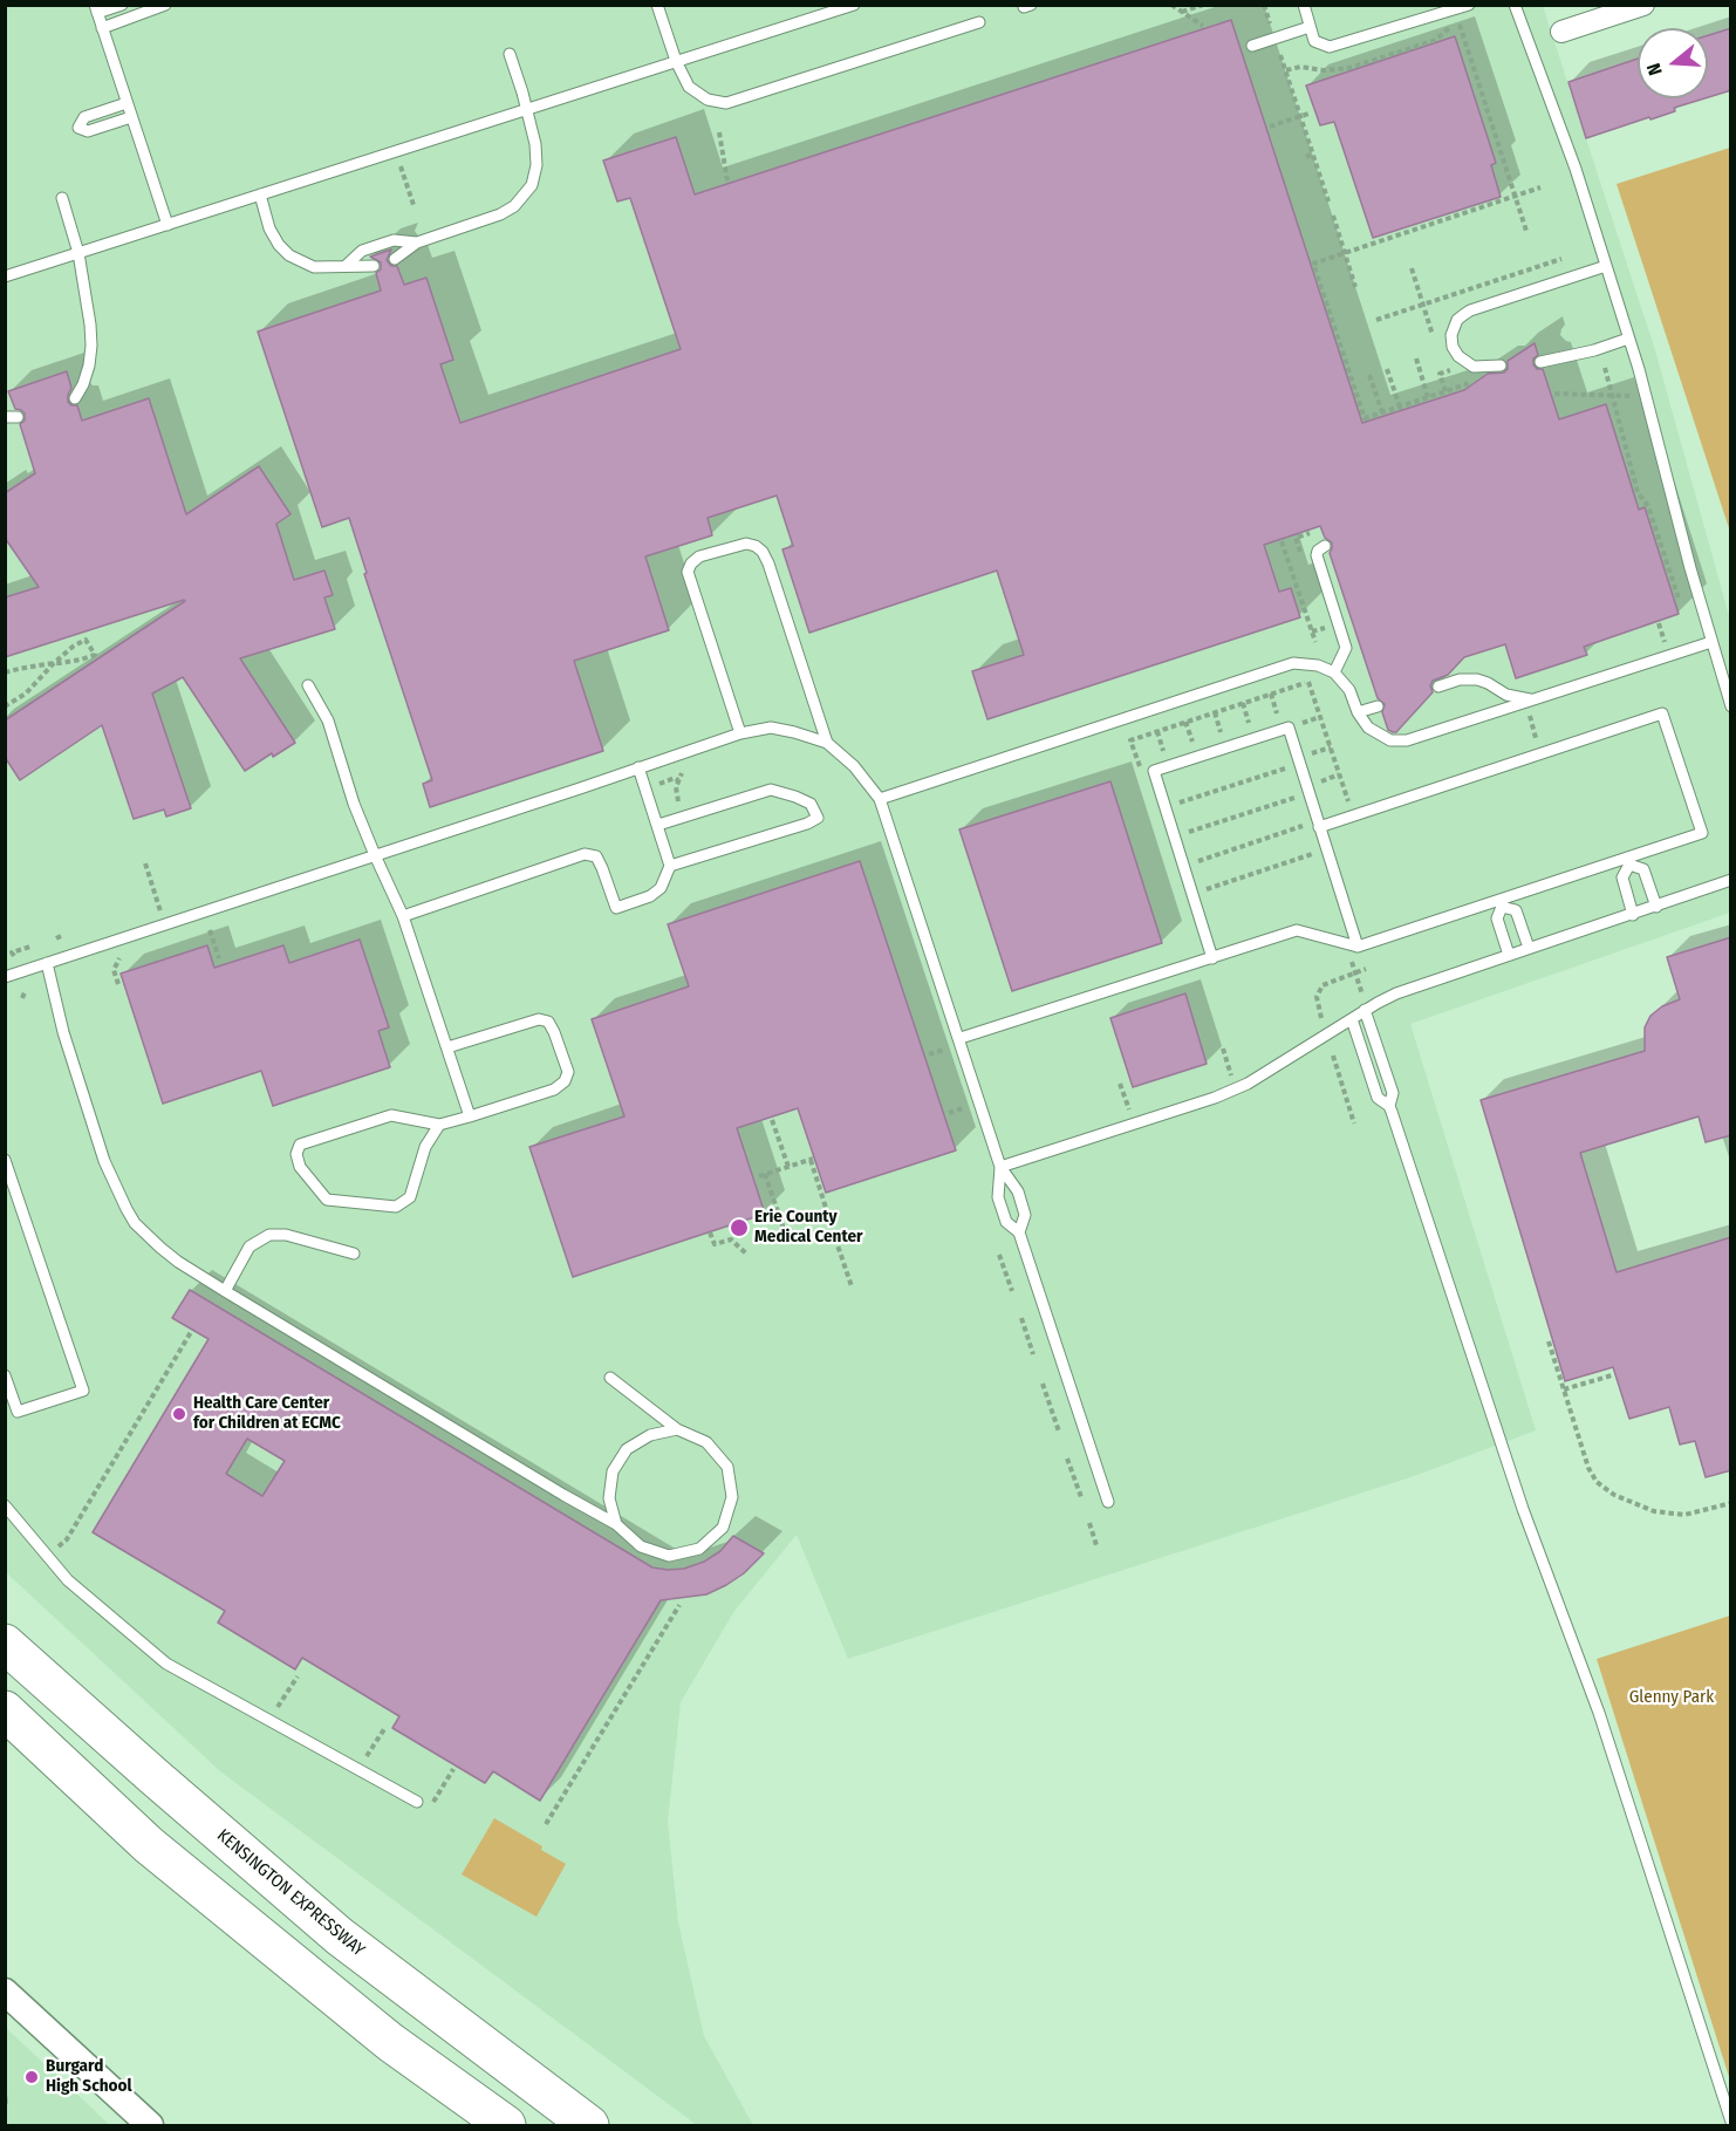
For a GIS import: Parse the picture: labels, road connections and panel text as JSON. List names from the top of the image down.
{
  "streets": {
    "highway": ["KENSINGTON EXPRESSWAY"]
  },
  "parks": ["Glenny Park"],
  "places": ["Erie County Medical Center", "Health Care Center for Children at ECMC", "Burgard High School"],
  "north": "left"
}
